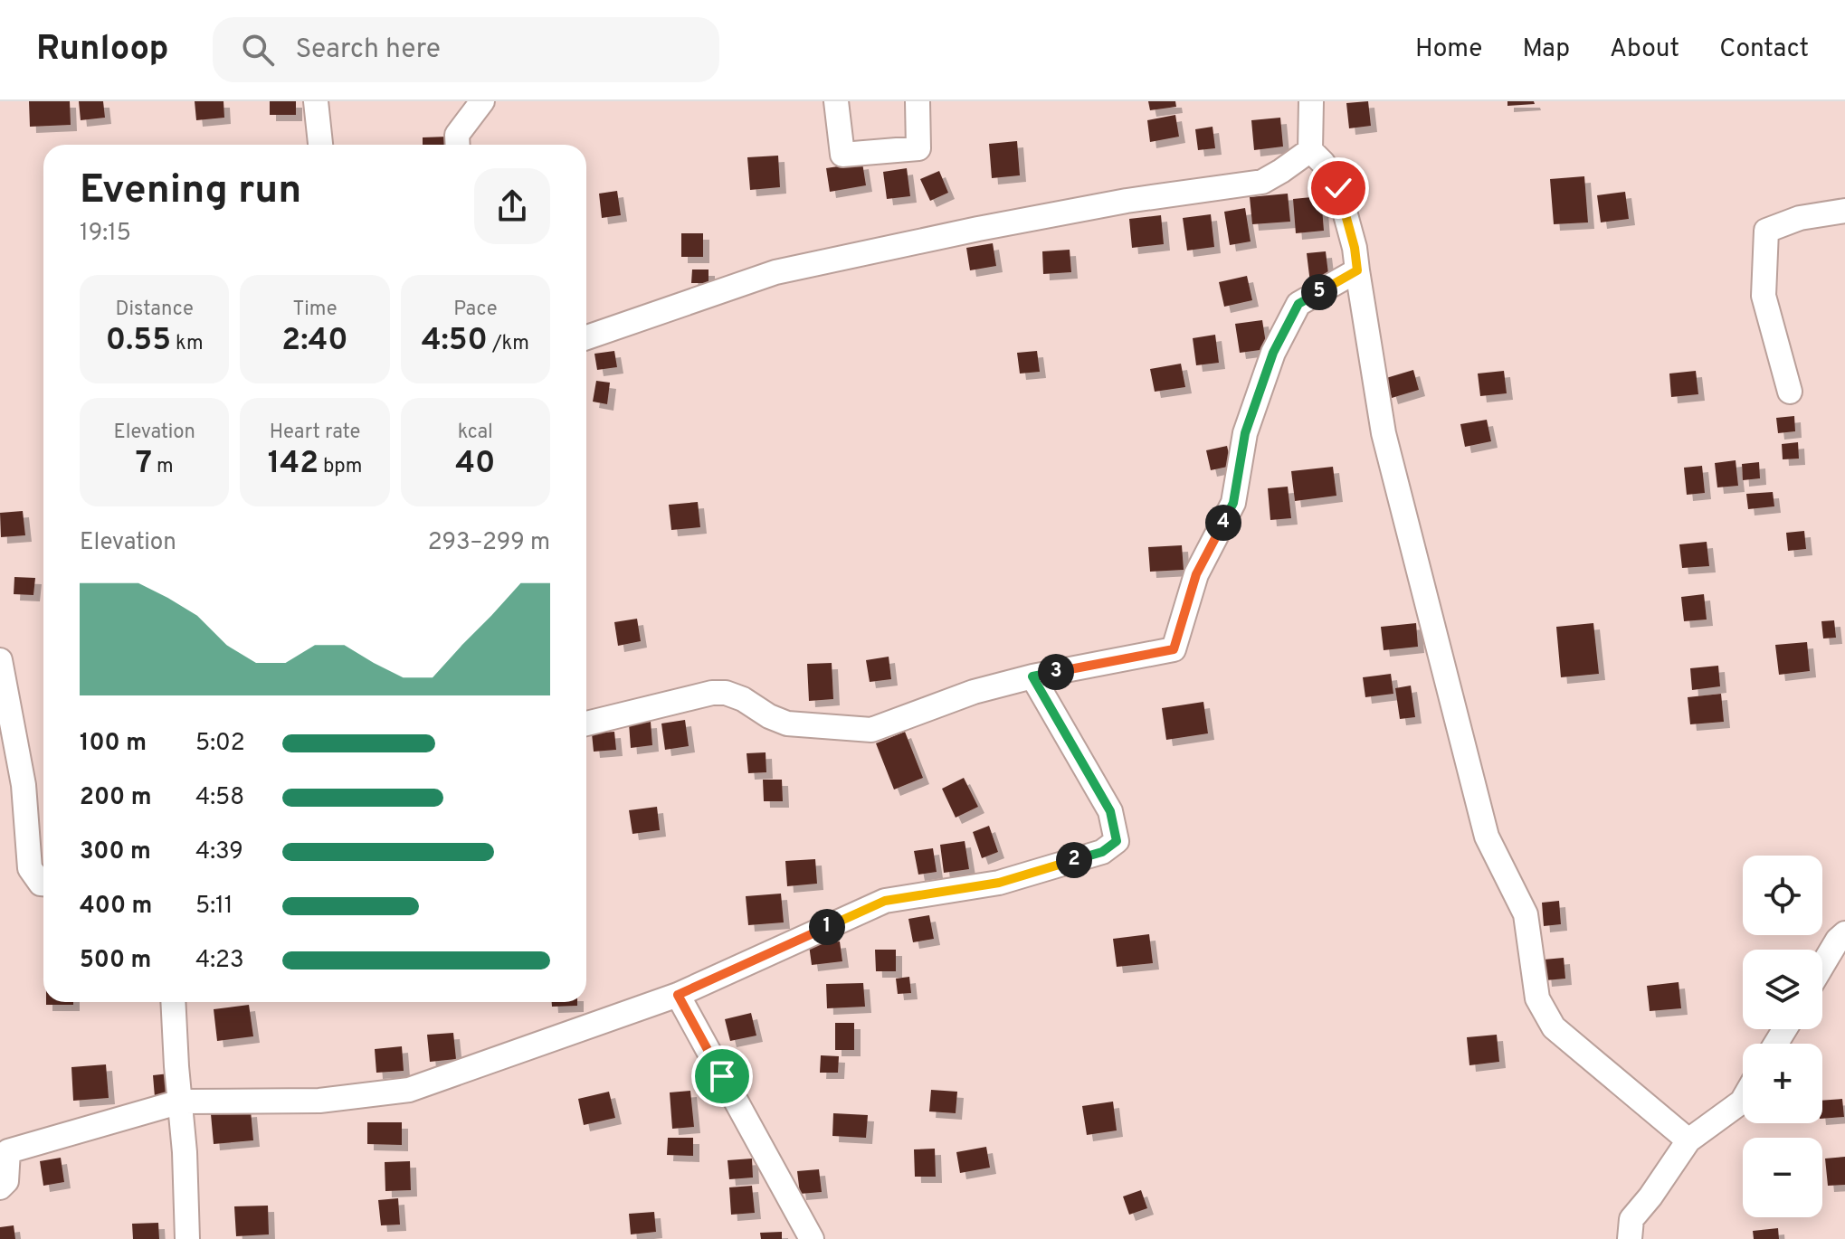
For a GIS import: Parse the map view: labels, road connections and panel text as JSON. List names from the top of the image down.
{
  "page": {
    "header": "Runloop",
    "search": "Search here",
    "nav": [
      "Home",
      "Map",
      "About",
      "Contact"
    ],
    "heading": ["Evening run", "19:15"],
    "stats": [
      ["Distance", "0.55 km"],
      ["Time", "2:40"],
      ["Pace", "4:50 /km"],
      ["Elevation", "7 m"],
      ["Heart rate", "142 bpm"],
      ["kcal", "40"]
    ],
    "pins": [
      "5",
      "4",
      "3",
      "2",
      "1"
    ],
    "chart": ["Elevation", "293–299 m"],
    "list": [
      {
        "name": "100 m",
        "note": "5:02"
      },
      {
        "name": "200 m",
        "note": "4:58"
      },
      {
        "name": "300 m",
        "note": "4:39"
      },
      {
        "name": "400 m",
        "note": "5:11"
      },
      {
        "name": "500 m",
        "note": "4:23"
      }
    ],
    "map_buttons": ["+", "−"]
  }
}
